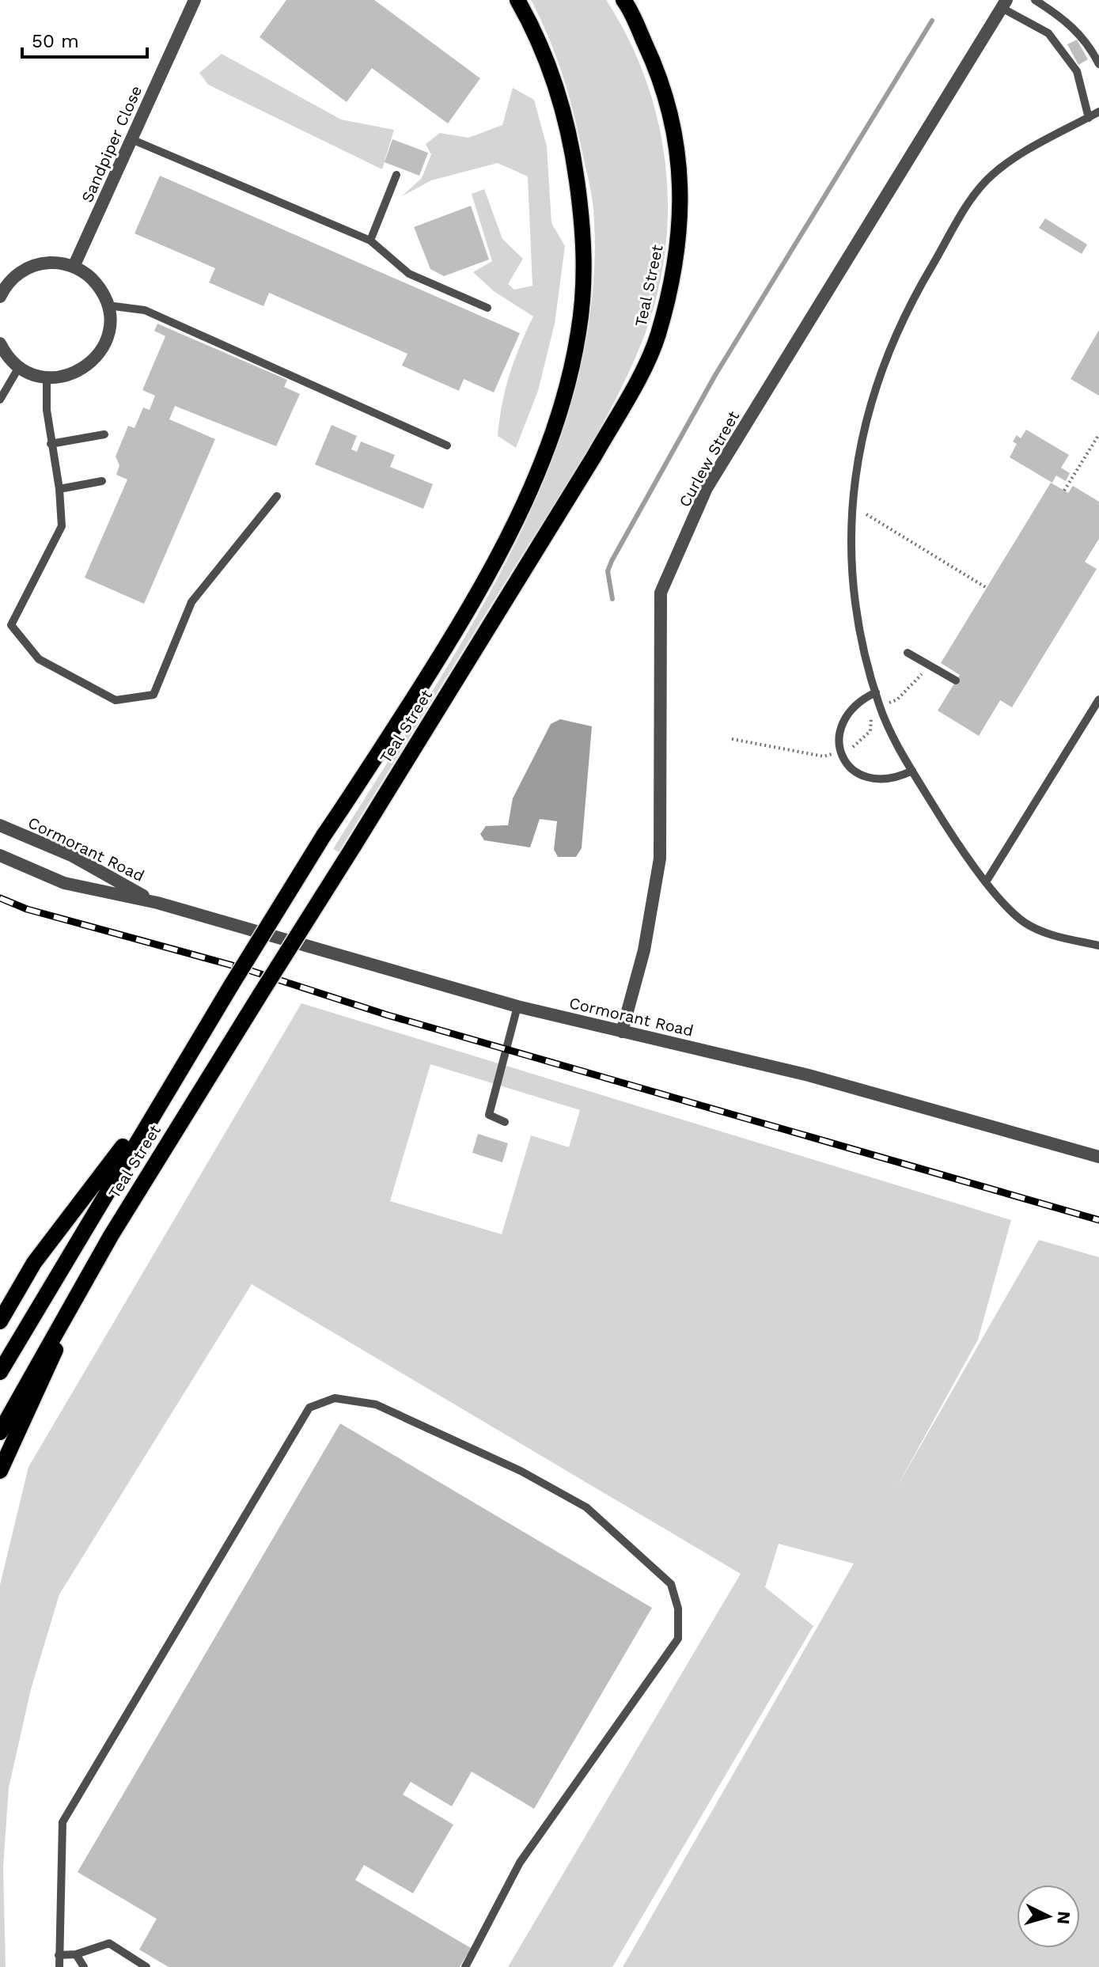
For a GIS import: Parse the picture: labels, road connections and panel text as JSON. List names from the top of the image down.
{
  "streets": {
    "main road": ["Teal Street"],
    "street": ["Sandpiper Close", "Curlew Street", "Cormorant Road"]
  },
  "crossings": [
    ["Curlew Street", "Cormorant Road"]
  ],
  "scale_bar": "50 m",
  "north": "right"
}
